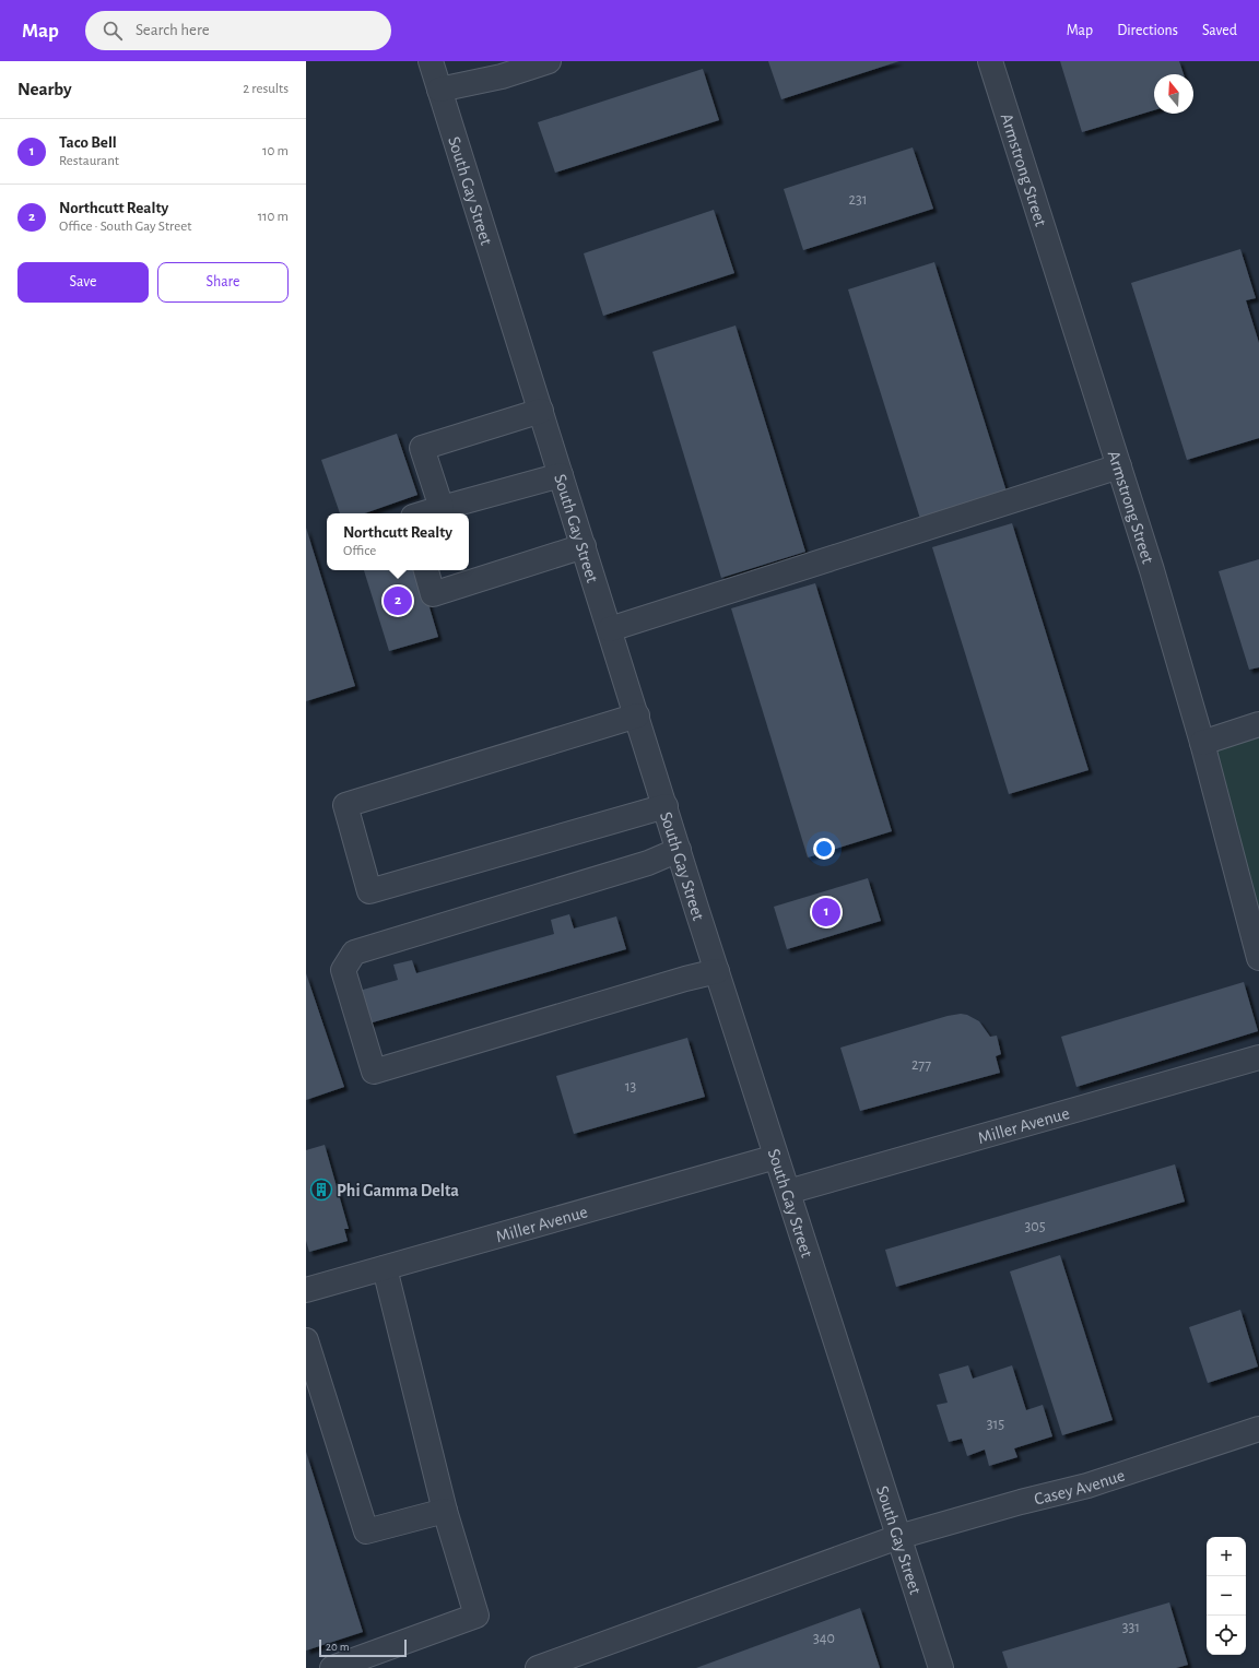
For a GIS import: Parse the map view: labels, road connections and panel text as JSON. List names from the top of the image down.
{
  "streets": {
    "street": [
      "Armstrong Street",
      "South Gay Street",
      "Miller Avenue",
      "Casey Avenue"
    ]
  },
  "crossings": [
    ["South Gay Street", "Miller Avenue"],
    ["South Gay Street", "Casey Avenue"]
  ],
  "places": {
    "building": ["Phi Gamma Delta"]
  },
  "house_numbers": [
    "231",
    "277",
    "13",
    "305",
    "315",
    "331",
    "340"
  ],
  "scale_bar": "20 m",
  "north": "top",
  "page": {
    "header": "Map",
    "search": "Search here",
    "nav": ["Map", "Directions", "Saved"],
    "heading": ["Nearby", "2 results"],
    "list": [
      {
        "mark": "1",
        "name": "Taco Bell",
        "note": "Restaurant",
        "value": "10 m"
      },
      {
        "mark": "2",
        "name": "Northcutt Realty",
        "note": "Office · South Gay Street",
        "value": "110 m"
      }
    ],
    "buttons": ["Save", "Share"],
    "popup": ["Northcutt Realty", "Office"],
    "pins": ["2", "1"],
    "map_buttons": ["+", "−"],
    "scale": "20 m"
  }
}
